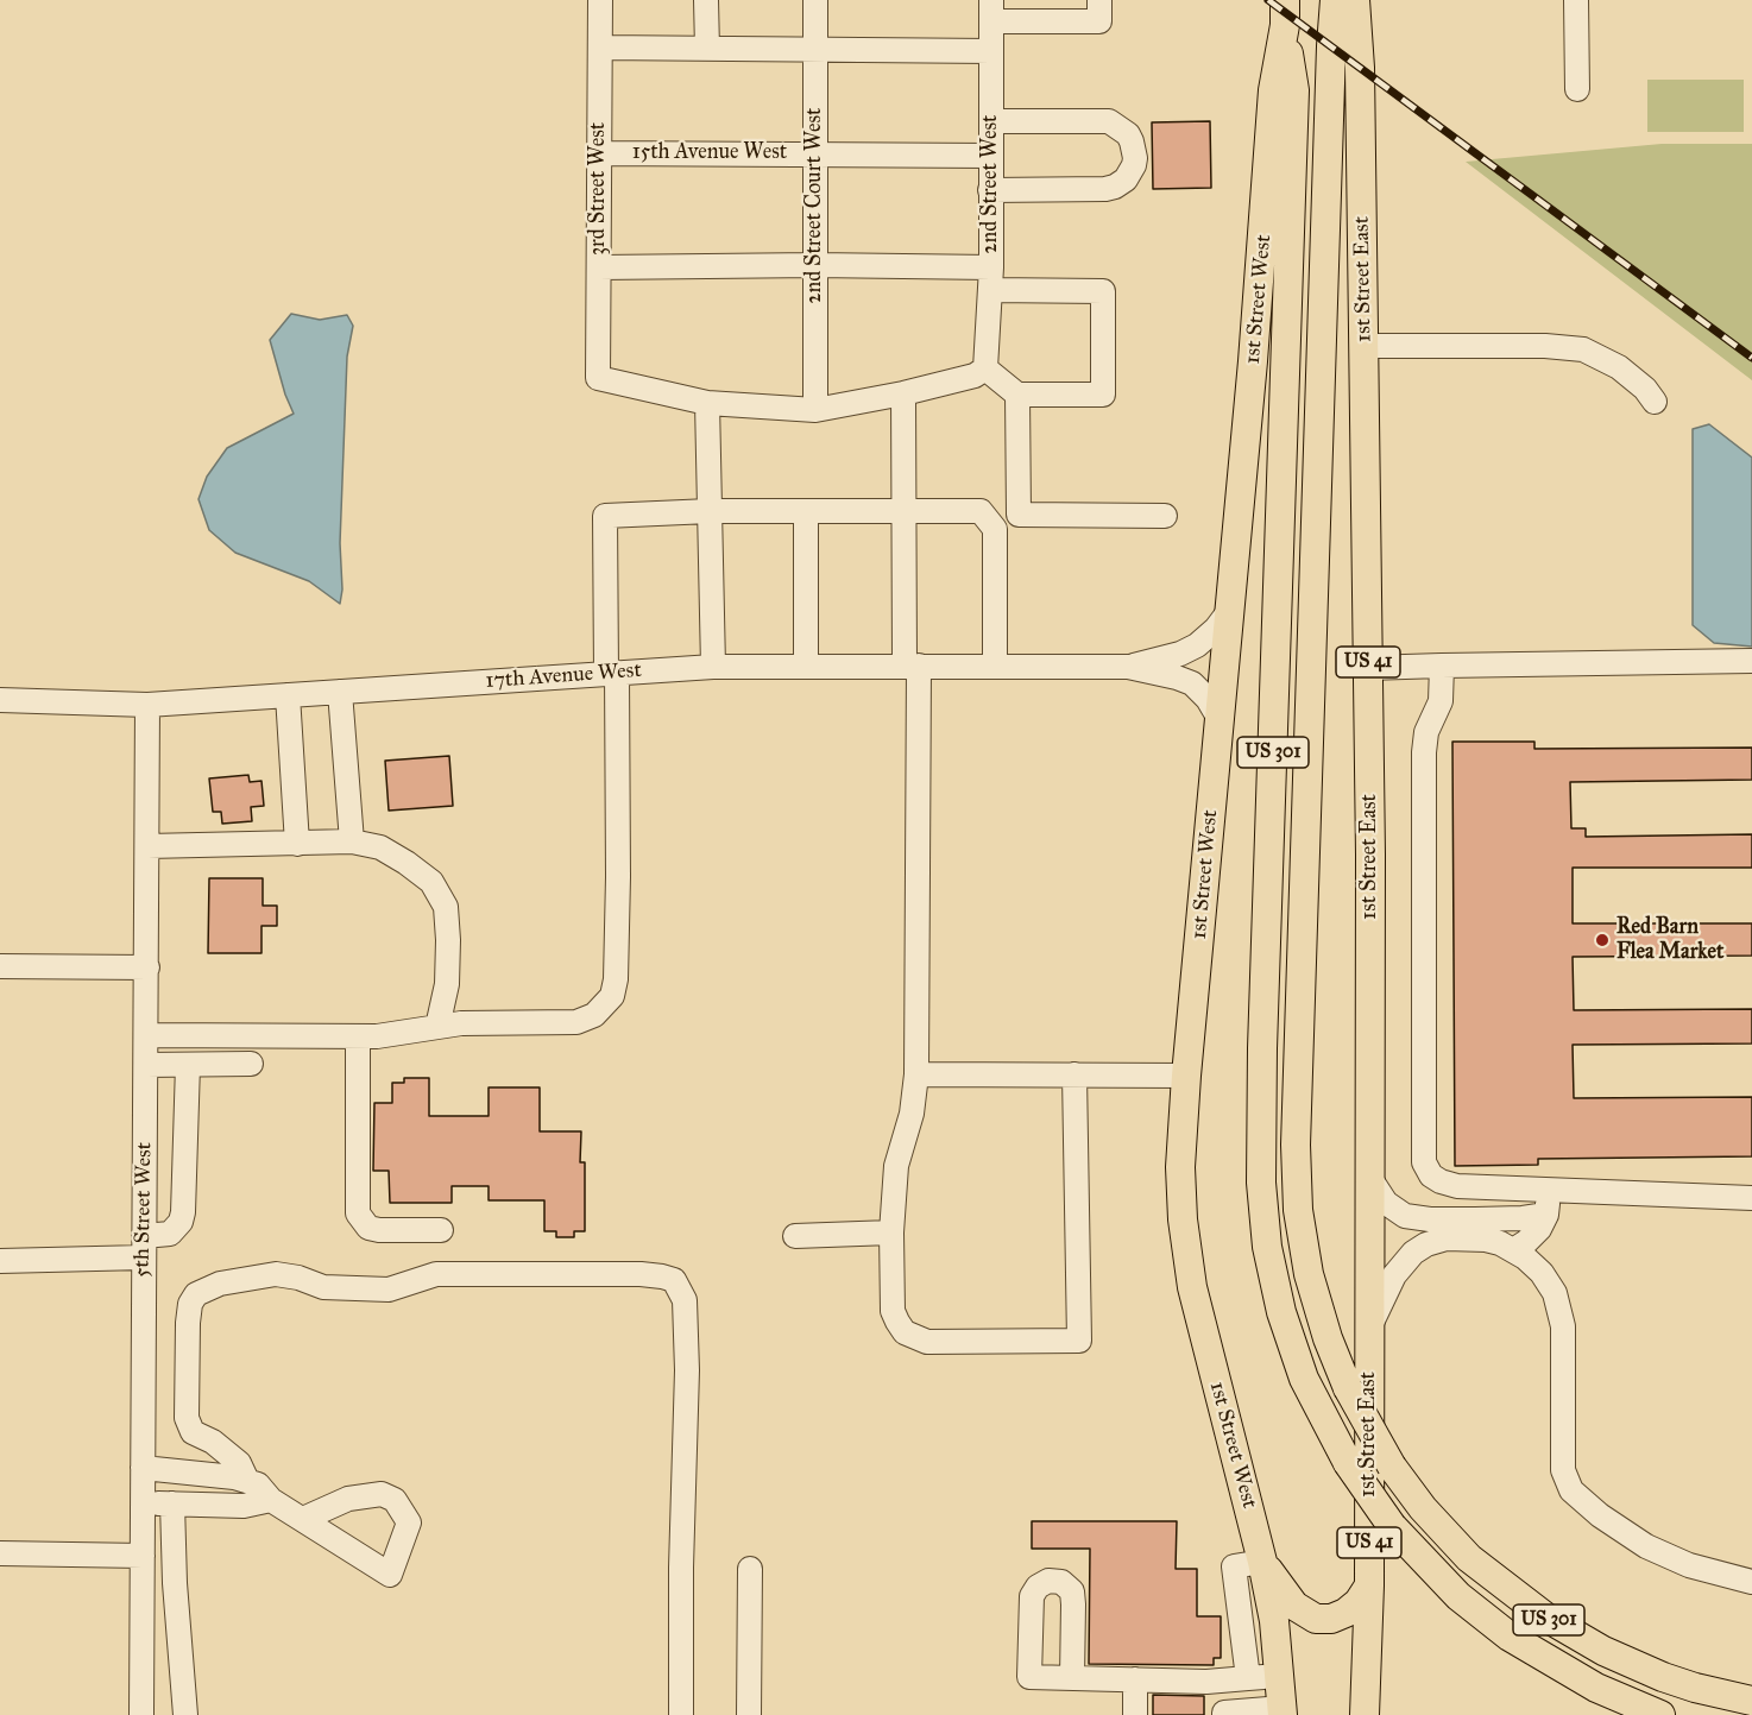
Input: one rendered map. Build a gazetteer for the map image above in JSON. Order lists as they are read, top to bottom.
{
  "streets": {
    "main road": [
      "1st Street East",
      "1st Street West",
      "US 41",
      "US 301"
    ],
    "street": [
      "15th Avenue West",
      "2nd Street West",
      "3rd Street West",
      "2nd Street Court West",
      "17th Avenue West",
      "5th Street West"
    ]
  },
  "crossings": [
    ["15th Avenue West", "2nd Street West"],
    ["15th Avenue West", "3rd Street West"],
    ["15th Avenue West", "2nd Street Court West"],
    ["1st Street West", "17th Avenue West"],
    ["17th Avenue West", "5th Street West"]
  ],
  "places": ["Red Barn Flea Market"]
}
